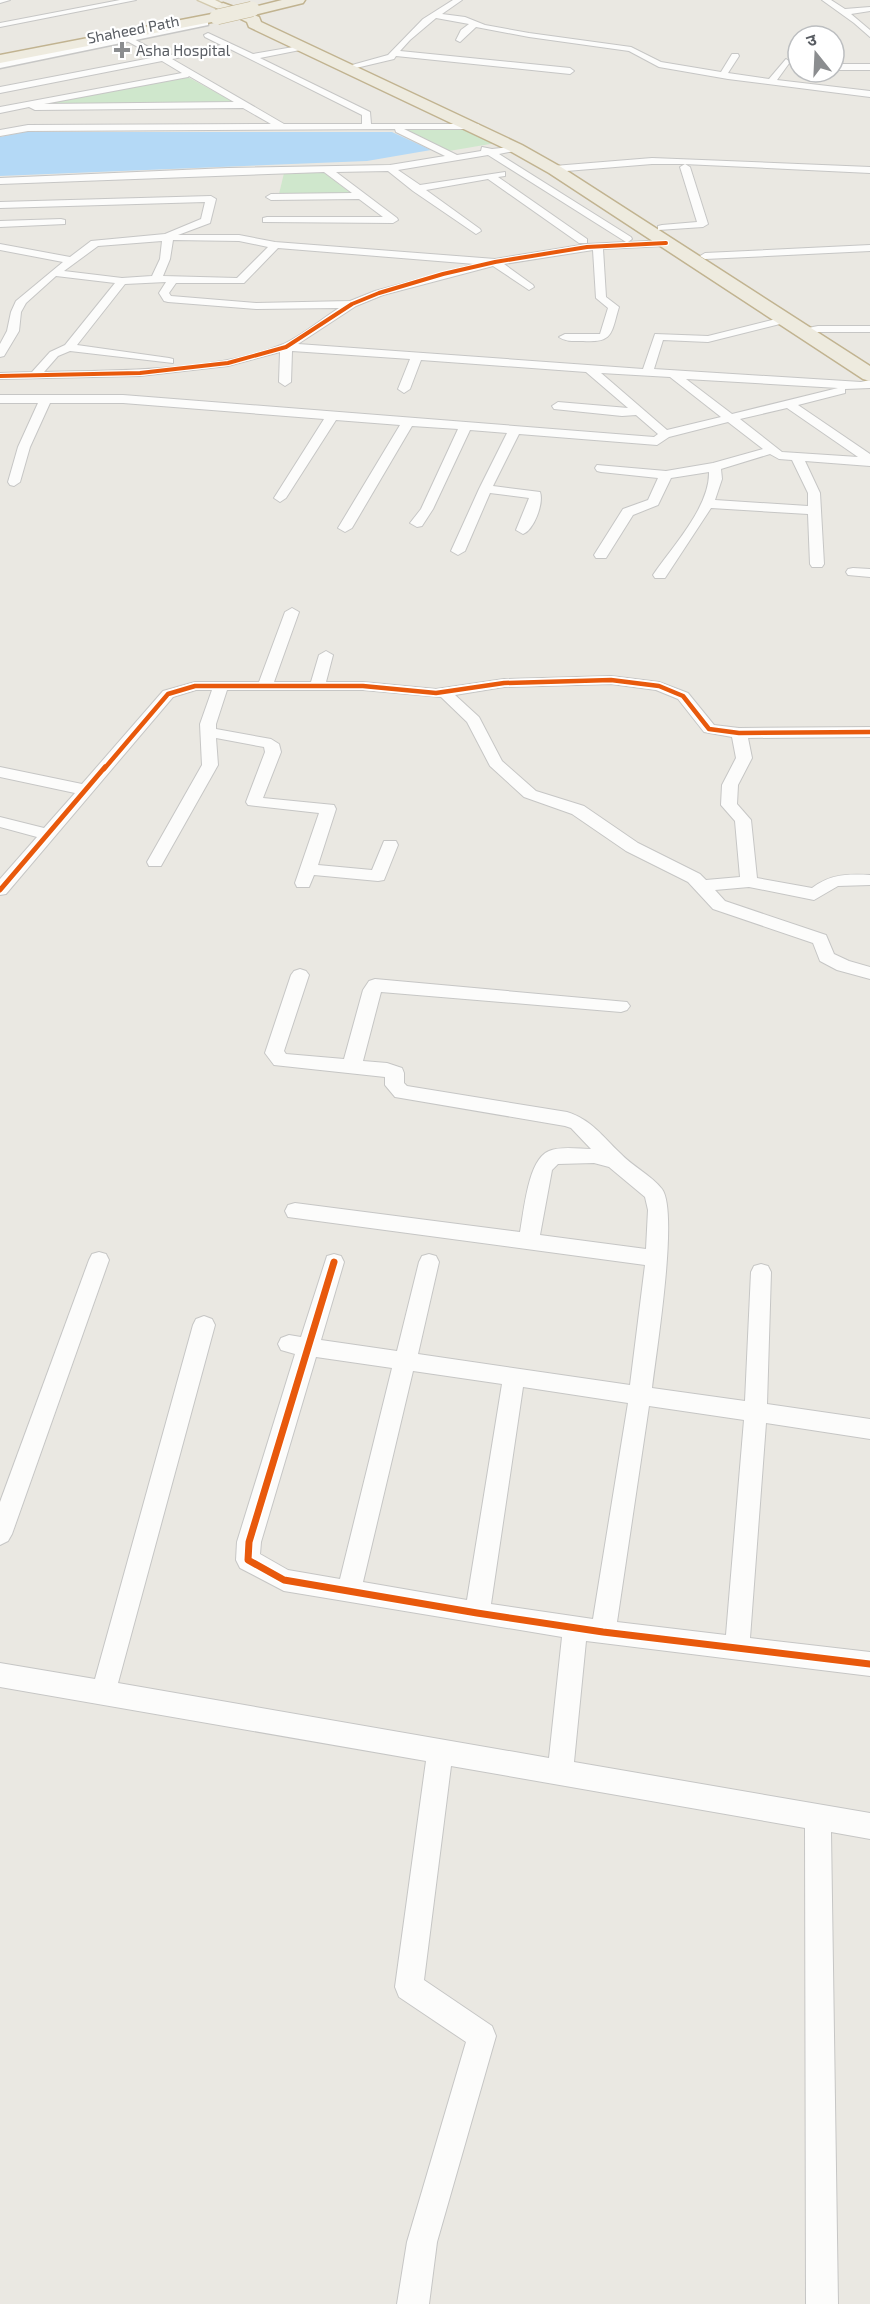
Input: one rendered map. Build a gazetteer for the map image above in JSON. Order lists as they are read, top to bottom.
{
  "streets": {
    "highway": ["Shaheed Path"]
  },
  "places": {
    "health": ["Asha Hospital"]
  },
  "north": "top"
}
